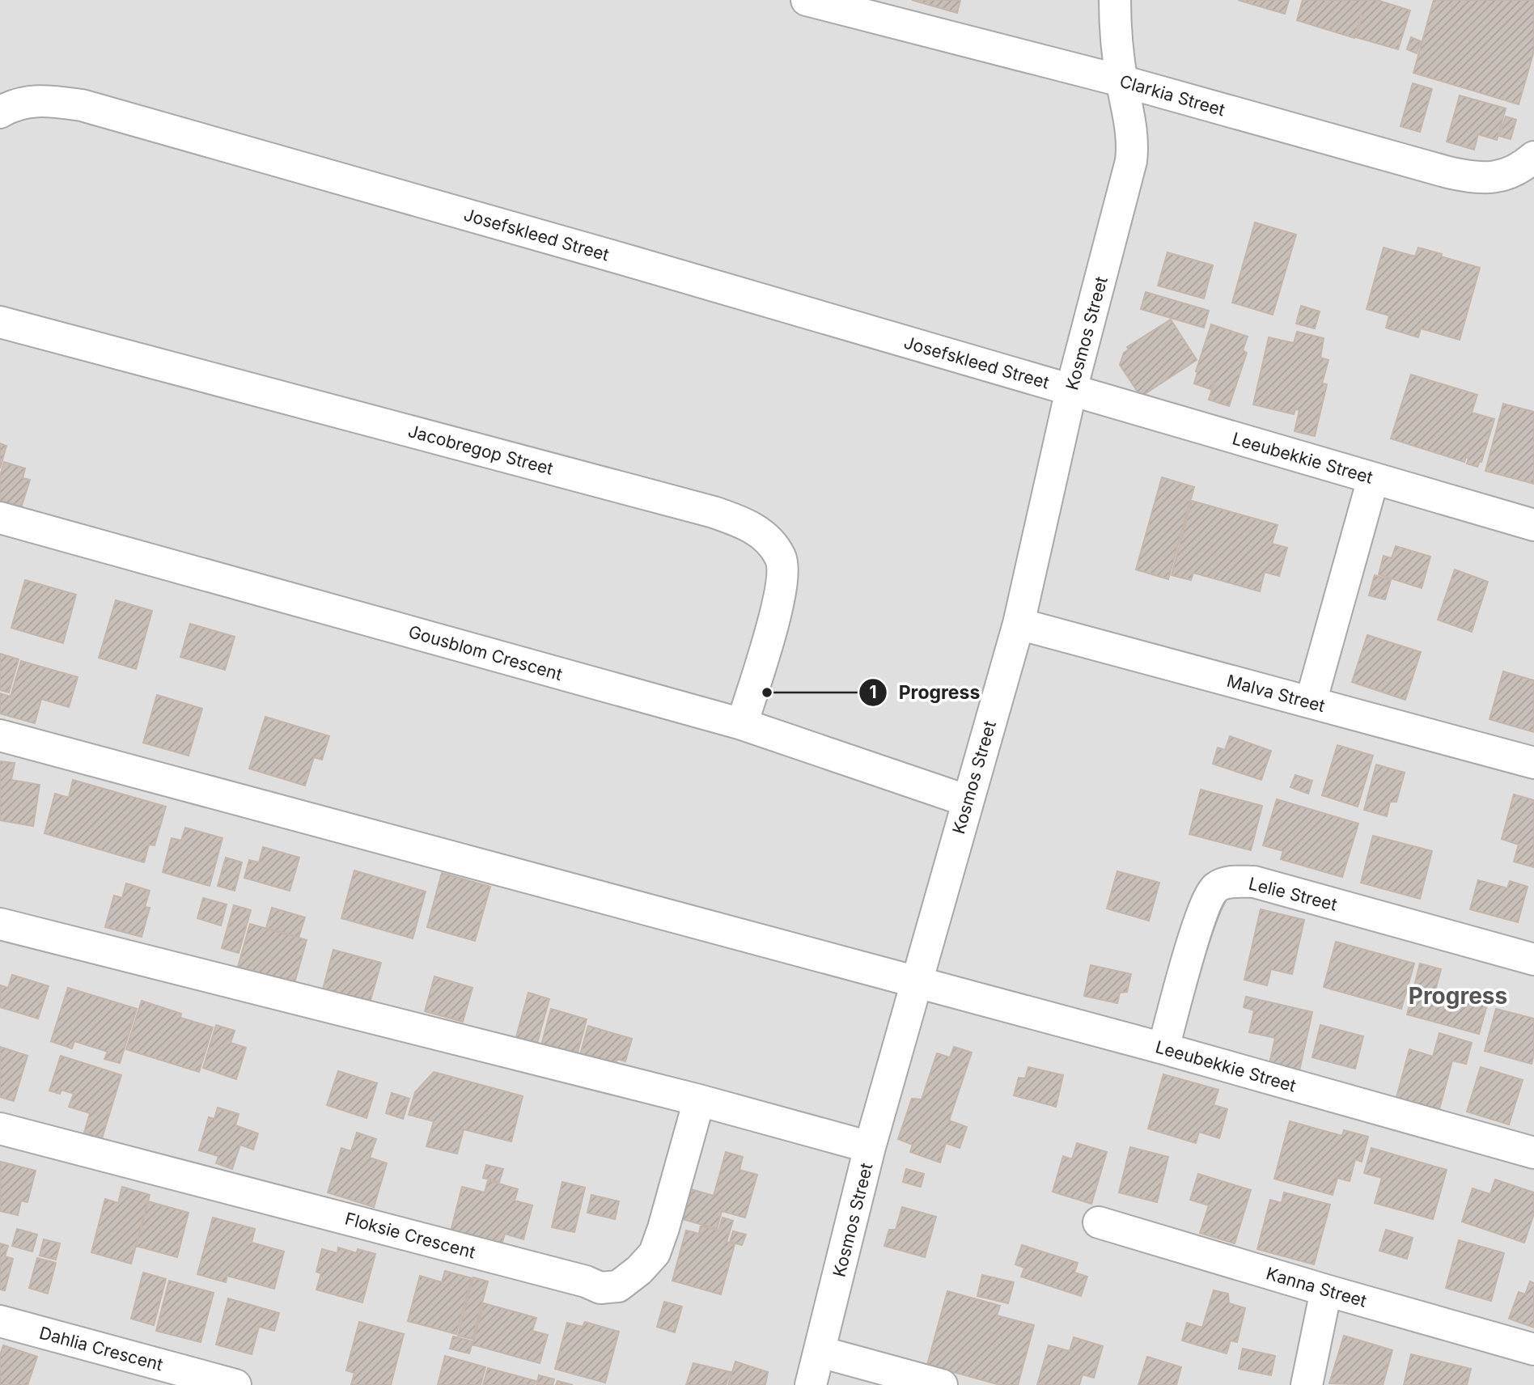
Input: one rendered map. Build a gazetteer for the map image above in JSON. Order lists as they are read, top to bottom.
{
  "streets": {
    "street": [
      "Clarkia Street",
      "Josefskleed Street",
      "Kosmos Street",
      "Jacobregop Street",
      "Leeubekkie Street",
      "Gousblom Crescent",
      "Malva Street",
      "Lelie Street",
      "Floksie Crescent",
      "Kanna Street",
      "Dahlia Crescent"
    ]
  },
  "crossings": [
    ["Clarkia Street", "Kosmos Street"],
    ["Josefskleed Street", "Kosmos Street"],
    ["Josefskleed Street", "Leeubekkie Street"],
    ["Kosmos Street", "Leeubekkie Street"],
    ["Kosmos Street", "Gousblom Crescent"],
    ["Kosmos Street", "Malva Street"],
    ["Jacobregop Street", "Gousblom Crescent"],
    ["Leeubekkie Street", "Lelie Street"]
  ],
  "districts": ["Progress"],
  "places": ["Progress"]
}
